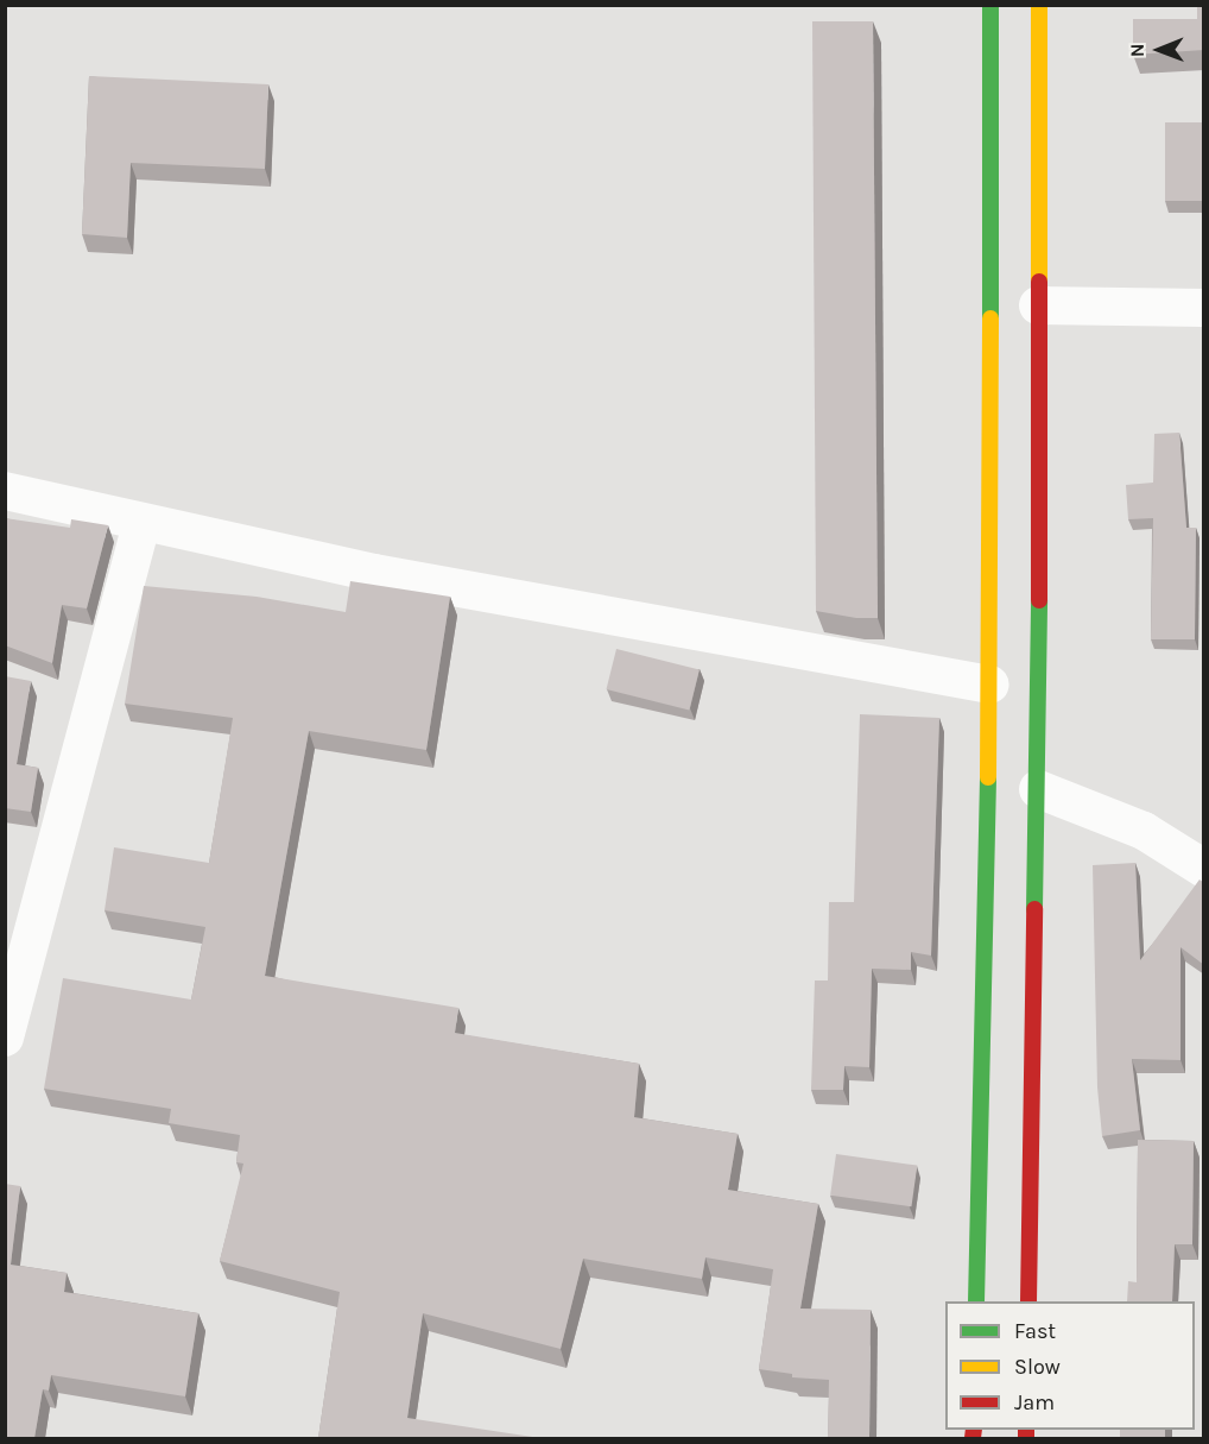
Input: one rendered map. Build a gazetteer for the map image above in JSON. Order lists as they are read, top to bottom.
{
  "legend": ["Fast", "Slow", "Jam"],
  "north": "left"
}
